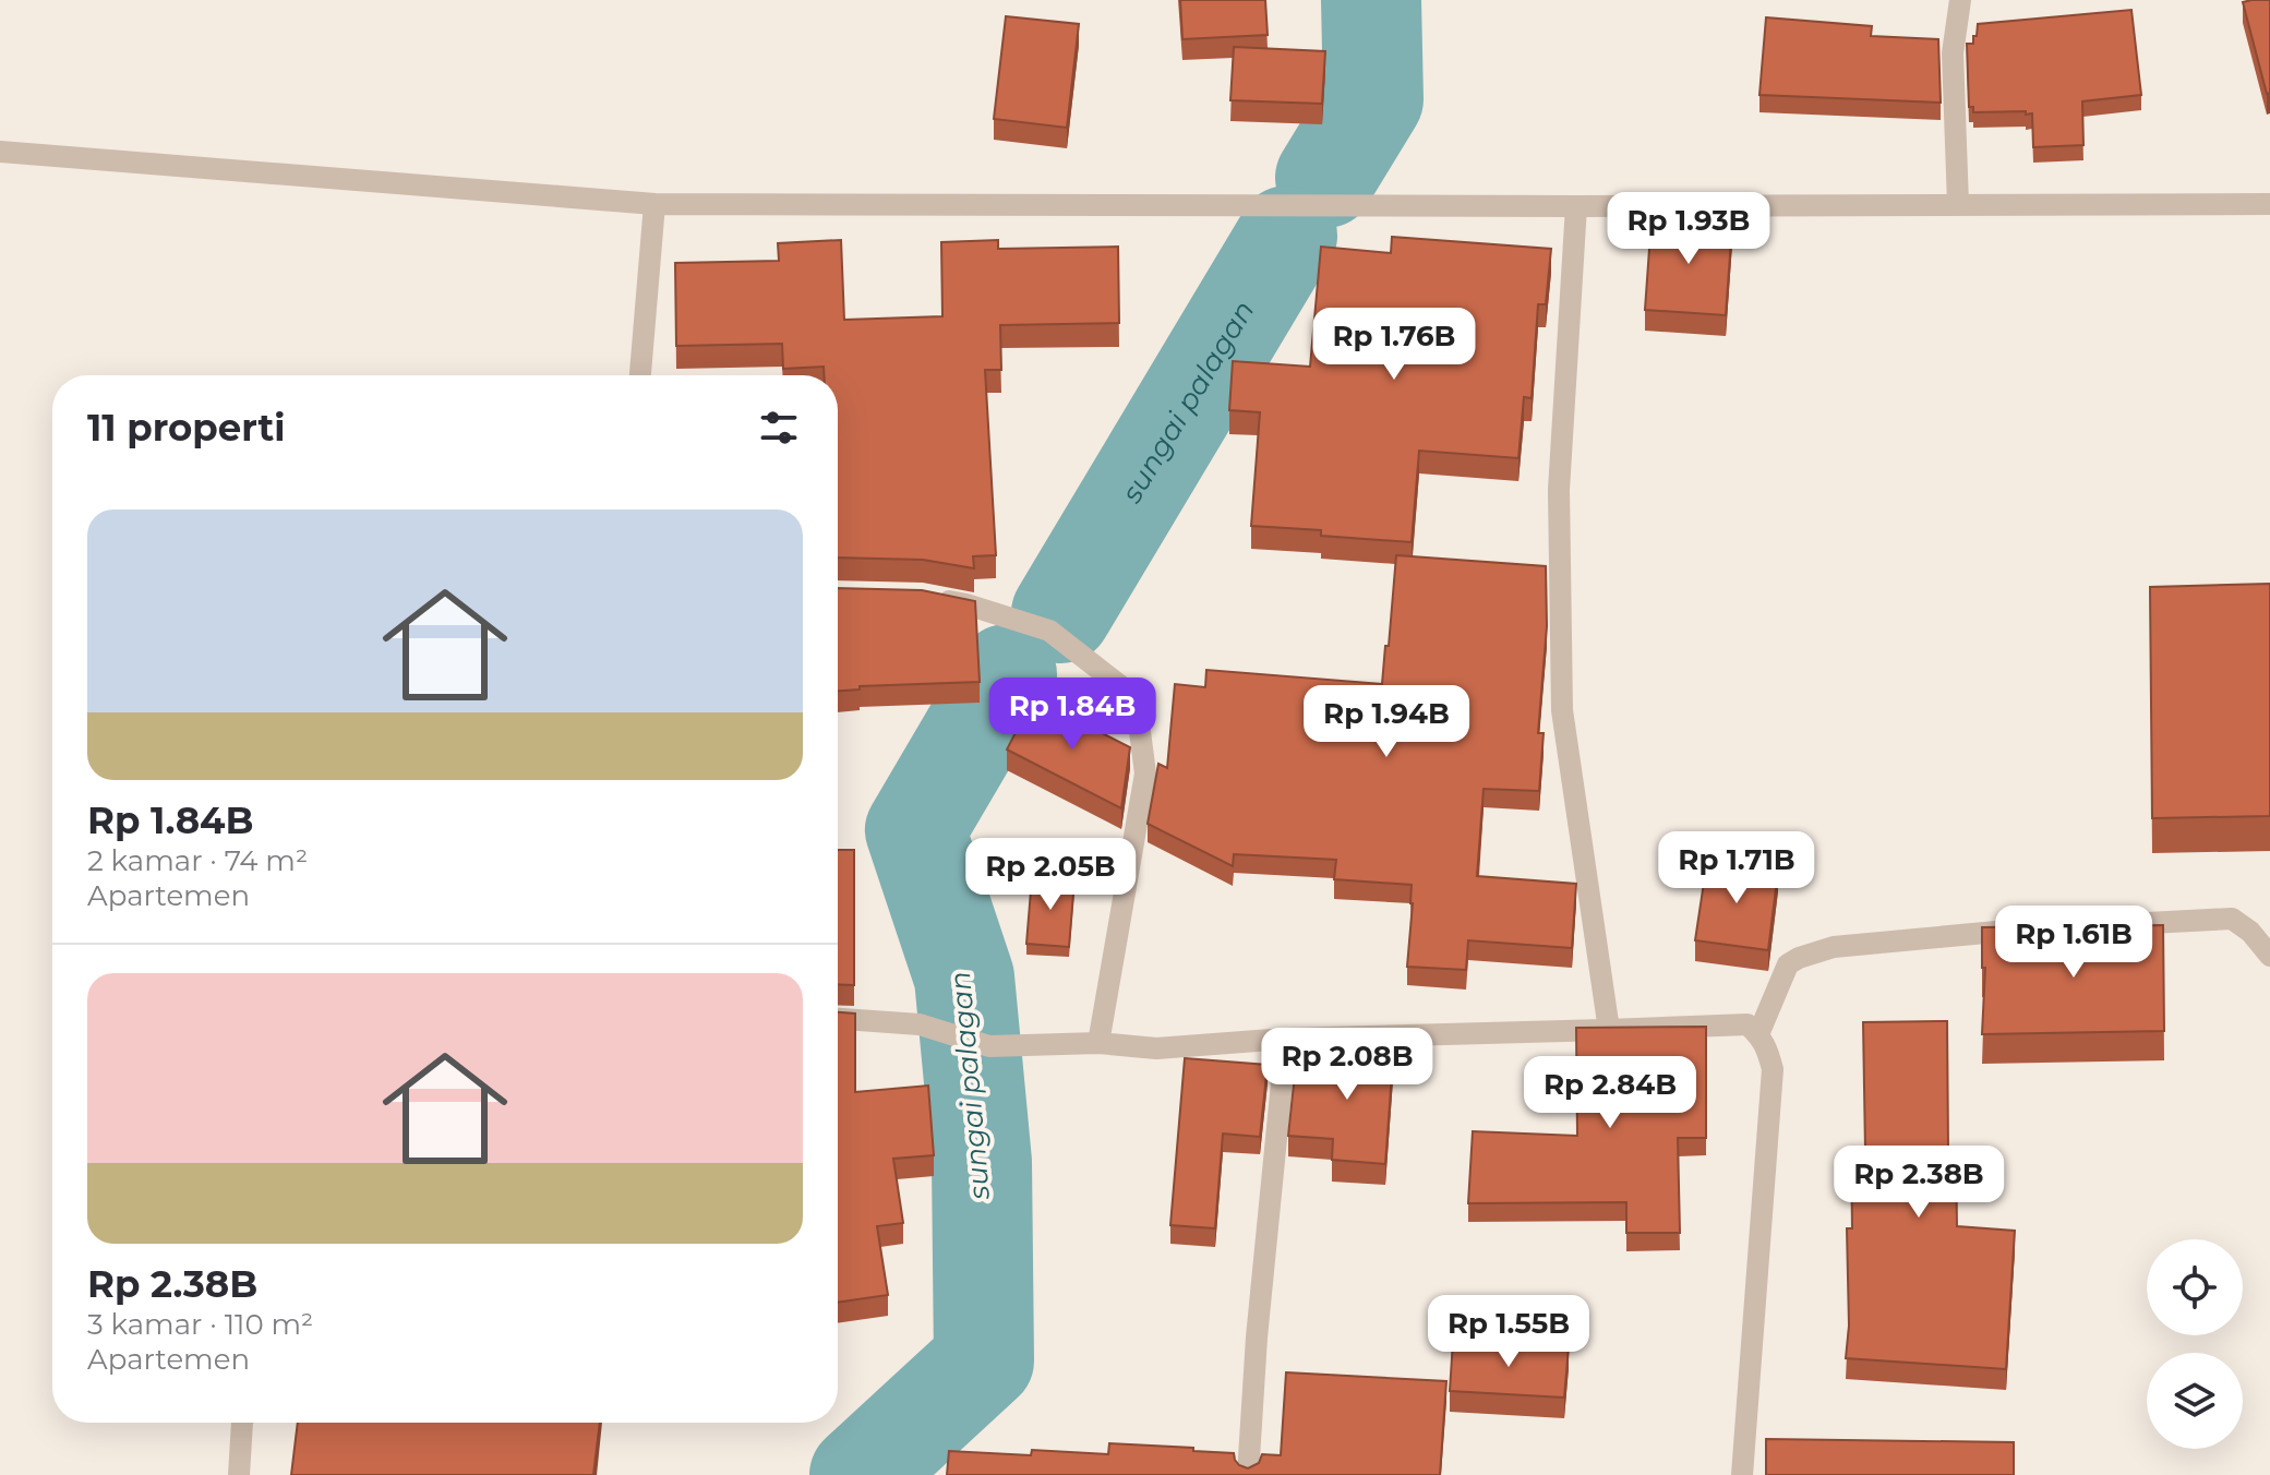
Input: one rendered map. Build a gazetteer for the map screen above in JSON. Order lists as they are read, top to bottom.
{
  "water": ["sungai palagan"],
  "page": {
    "price": [
      "Rp 1.93B",
      "Rp 1.76B",
      "Rp 1.84B",
      "Rp 1.94B",
      "Rp 1.71B",
      "Rp 2.05B",
      "Rp 1.61B",
      "Rp 2.08B",
      "Rp 2.84B",
      "Rp 2.38B",
      "Rp 1.55B"
    ],
    "heading": "11 properti",
    "list": [
      {
        "name": "Rp 1.84B",
        "note": "2 kamar · 74 m² · Apartemen"
      },
      {
        "name": "Rp 2.38B",
        "note": "3 kamar · 110 m² · Apartemen"
      }
    ]
  }
}
